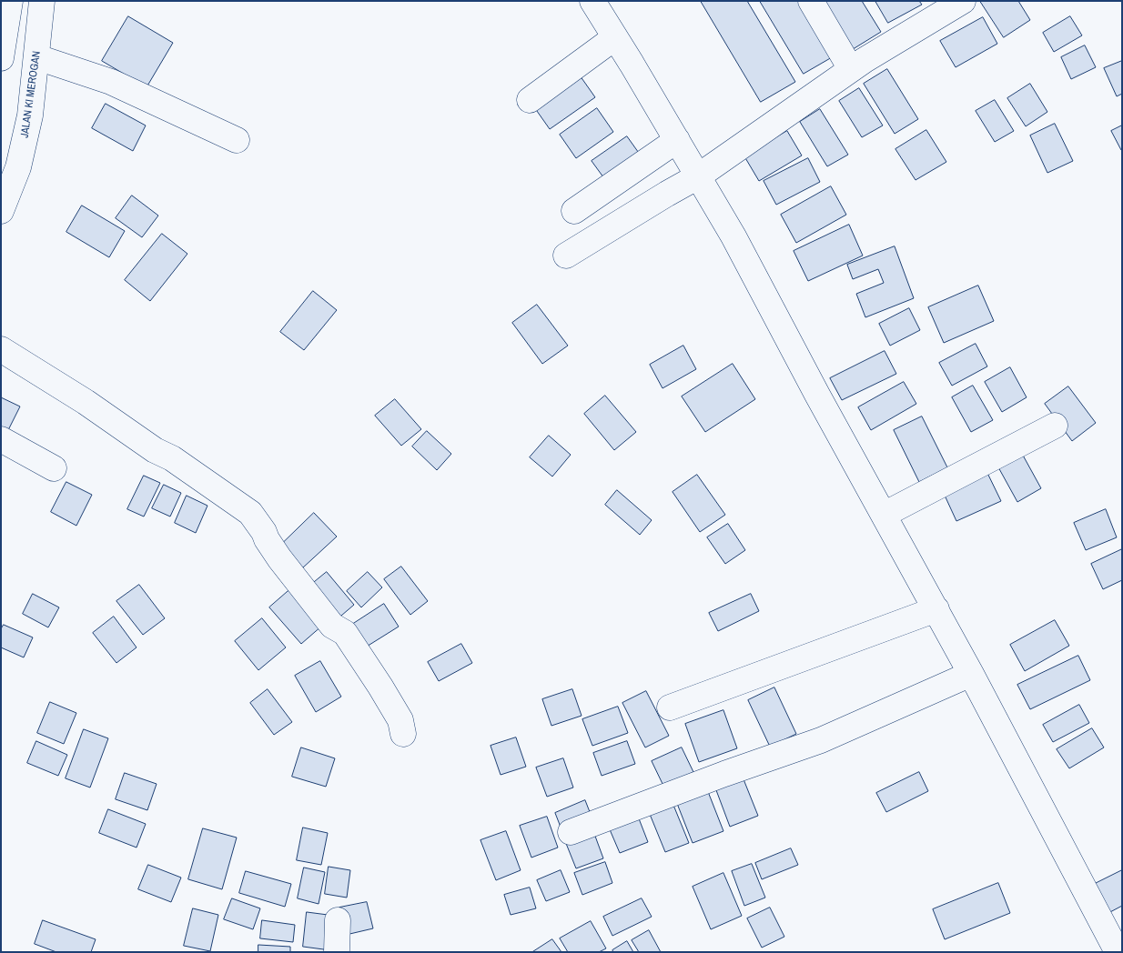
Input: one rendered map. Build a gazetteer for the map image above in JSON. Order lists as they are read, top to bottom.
{
  "streets": {
    "main road": ["JALAN KI MEROGAN"]
  }
}
